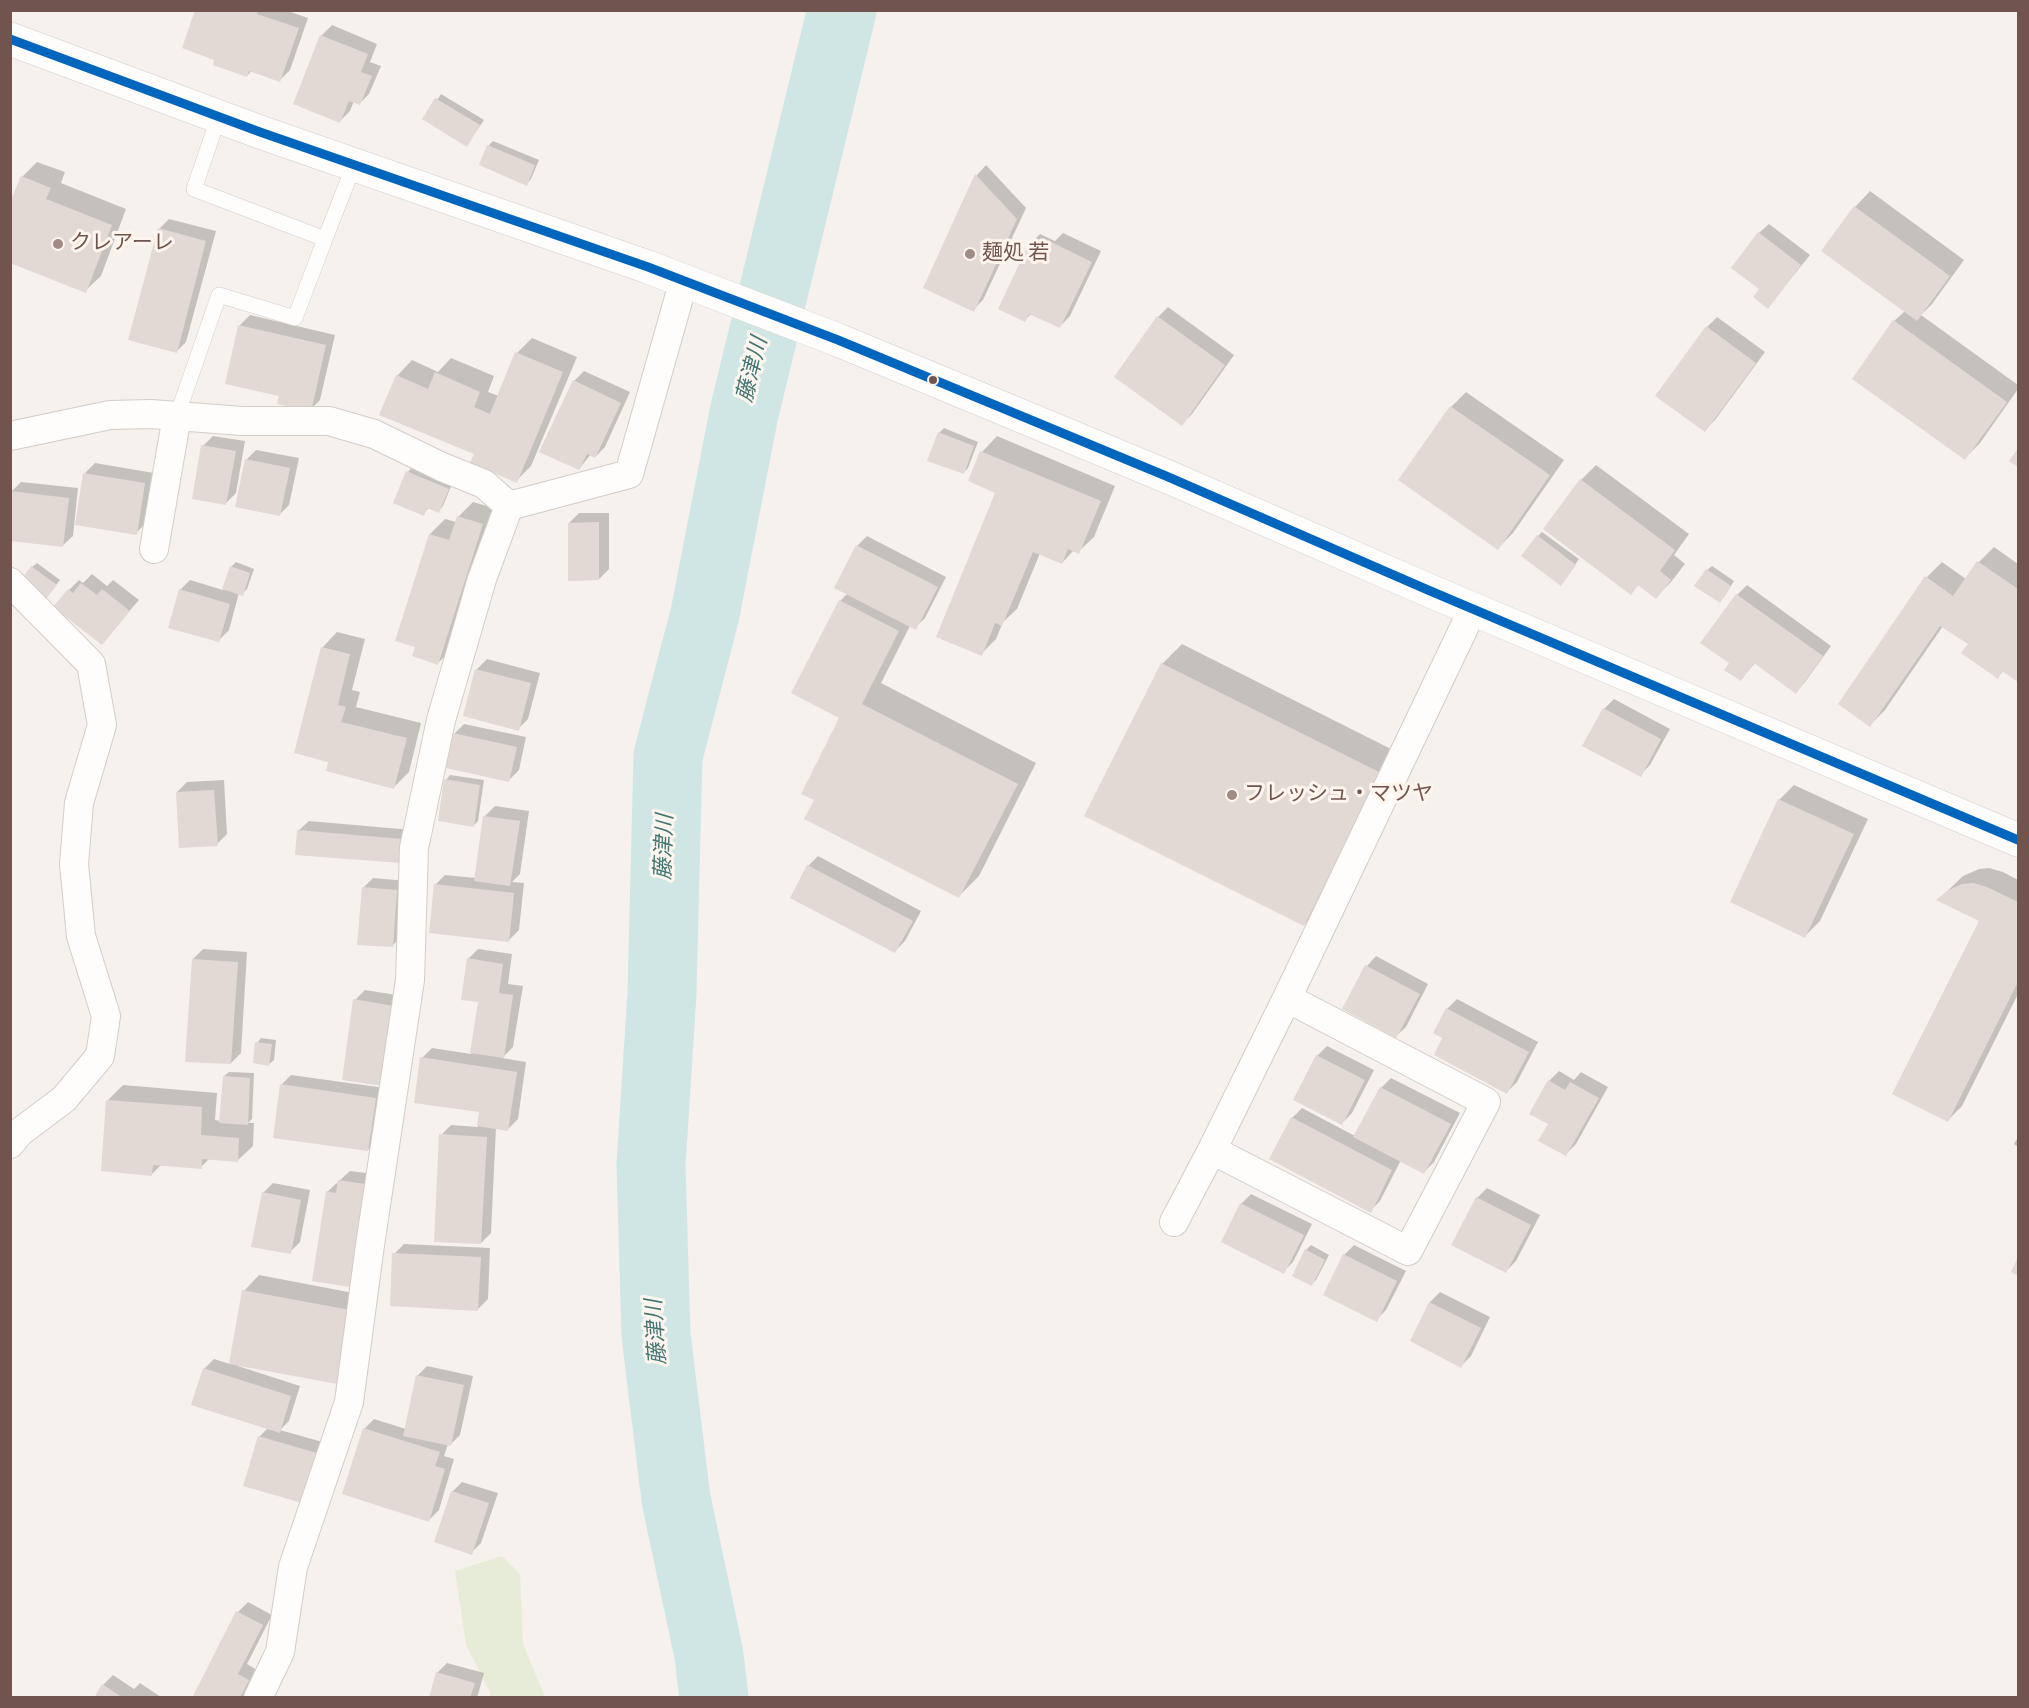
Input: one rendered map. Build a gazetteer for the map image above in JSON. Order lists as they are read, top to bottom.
{
  "water": ["藤津川"],
  "places": ["クレアーレ", "麺処 若", "フレッシュ・マツヤ"]
}
